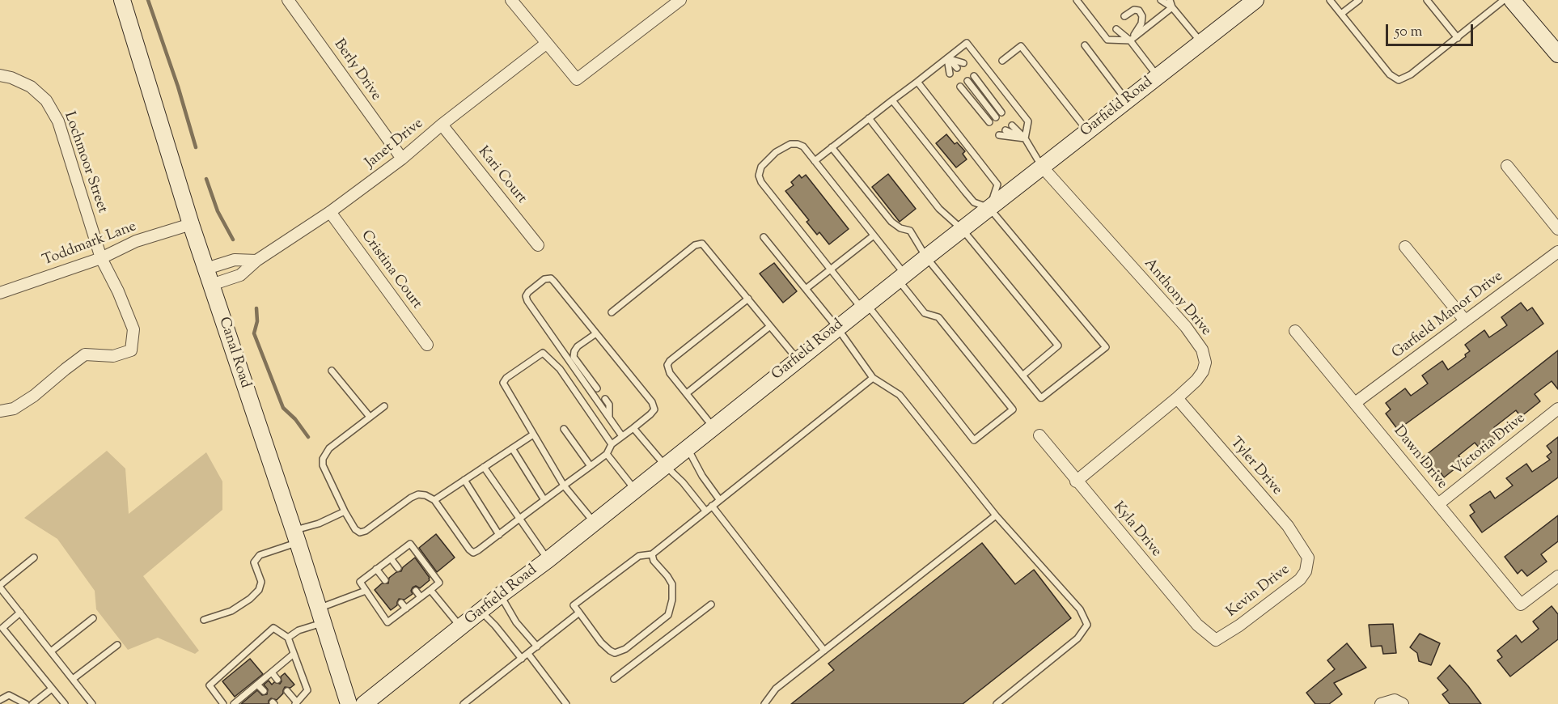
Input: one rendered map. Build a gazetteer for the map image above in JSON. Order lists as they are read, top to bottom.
{
  "streets": {
    "main road": ["Garfield Road", "Canal Road"],
    "street": [
      "Berly Drive",
      "Janet Drive",
      "Lochmoor Street",
      "Kari Court",
      "Toddmark Lane",
      "Cristina Court",
      "Anthony Drive",
      "Garfield Manor Drive",
      "Victoria Drive",
      "Dawn Drive",
      "Tyler Drive",
      "Kyla Drive",
      "Kevin Drive"
    ]
  },
  "crossings": [
    ["Berly Drive", "Janet Drive"],
    ["Garfield Road", "Anthony Drive"],
    ["Janet Drive", "Kari Court"],
    ["Janet Drive", "Cristina Court"],
    ["Janet Drive", "Canal Road"],
    ["Lochmoor Street", "Toddmark Lane"],
    ["Toddmark Lane", "Canal Road"],
    ["Anthony Drive", "Tyler Drive"],
    ["Anthony Drive", "Kyla Drive"],
    ["Garfield Manor Drive", "Dawn Drive"],
    ["Victoria Drive", "Dawn Drive"],
    ["Tyler Drive", "Kevin Drive"],
    ["Kyla Drive", "Kevin Drive"]
  ],
  "scale_bar": "50 m"
}
